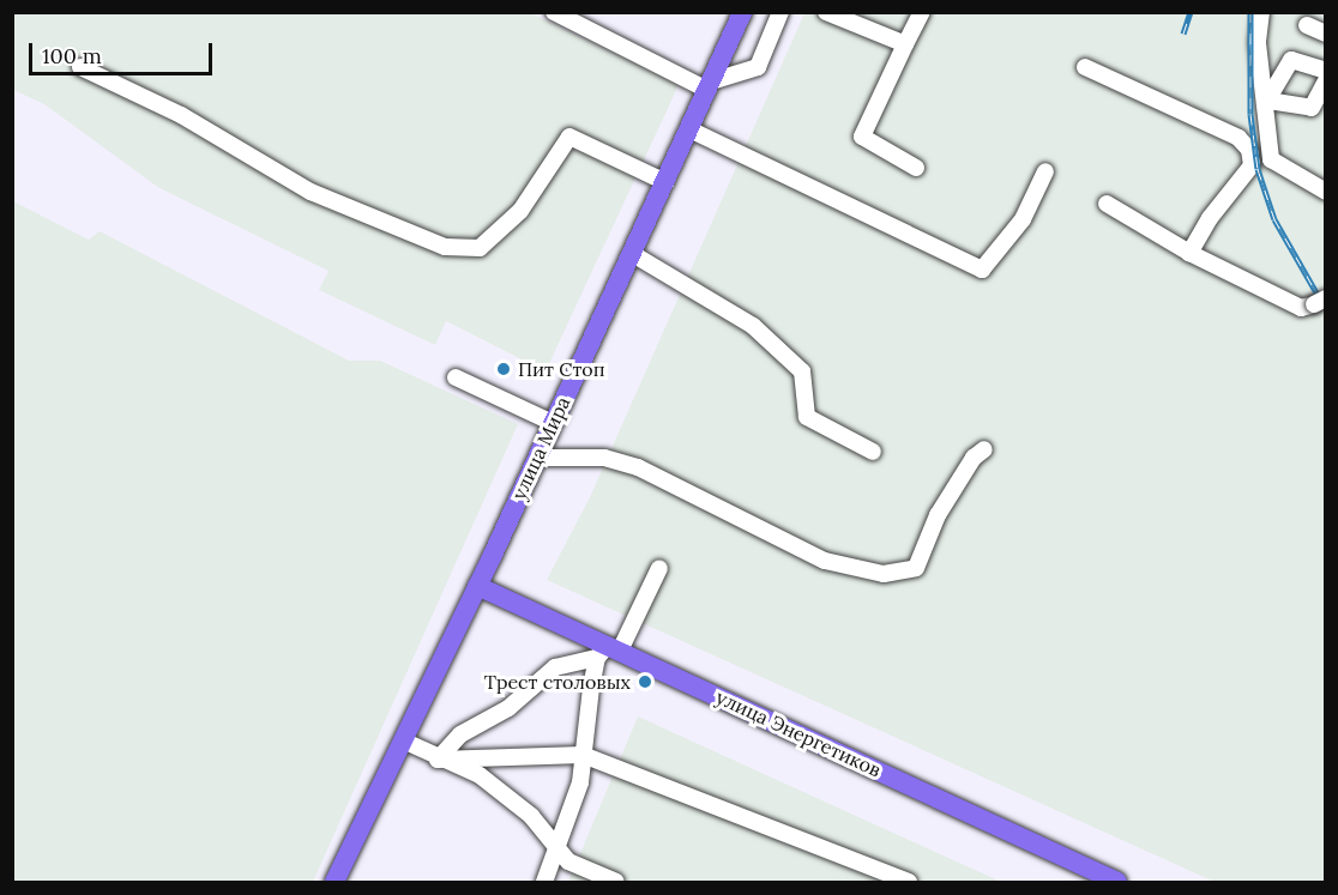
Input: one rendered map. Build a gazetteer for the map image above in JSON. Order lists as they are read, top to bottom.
{
  "streets": {
    "main road": ["улица Мира", "улица Энергетиков"]
  },
  "crossings": [
    ["улица Мира", "улица Энергетиков"]
  ],
  "places": ["Пит Стоп", "Трест столовых"],
  "scale_bar": "100 m"
}
